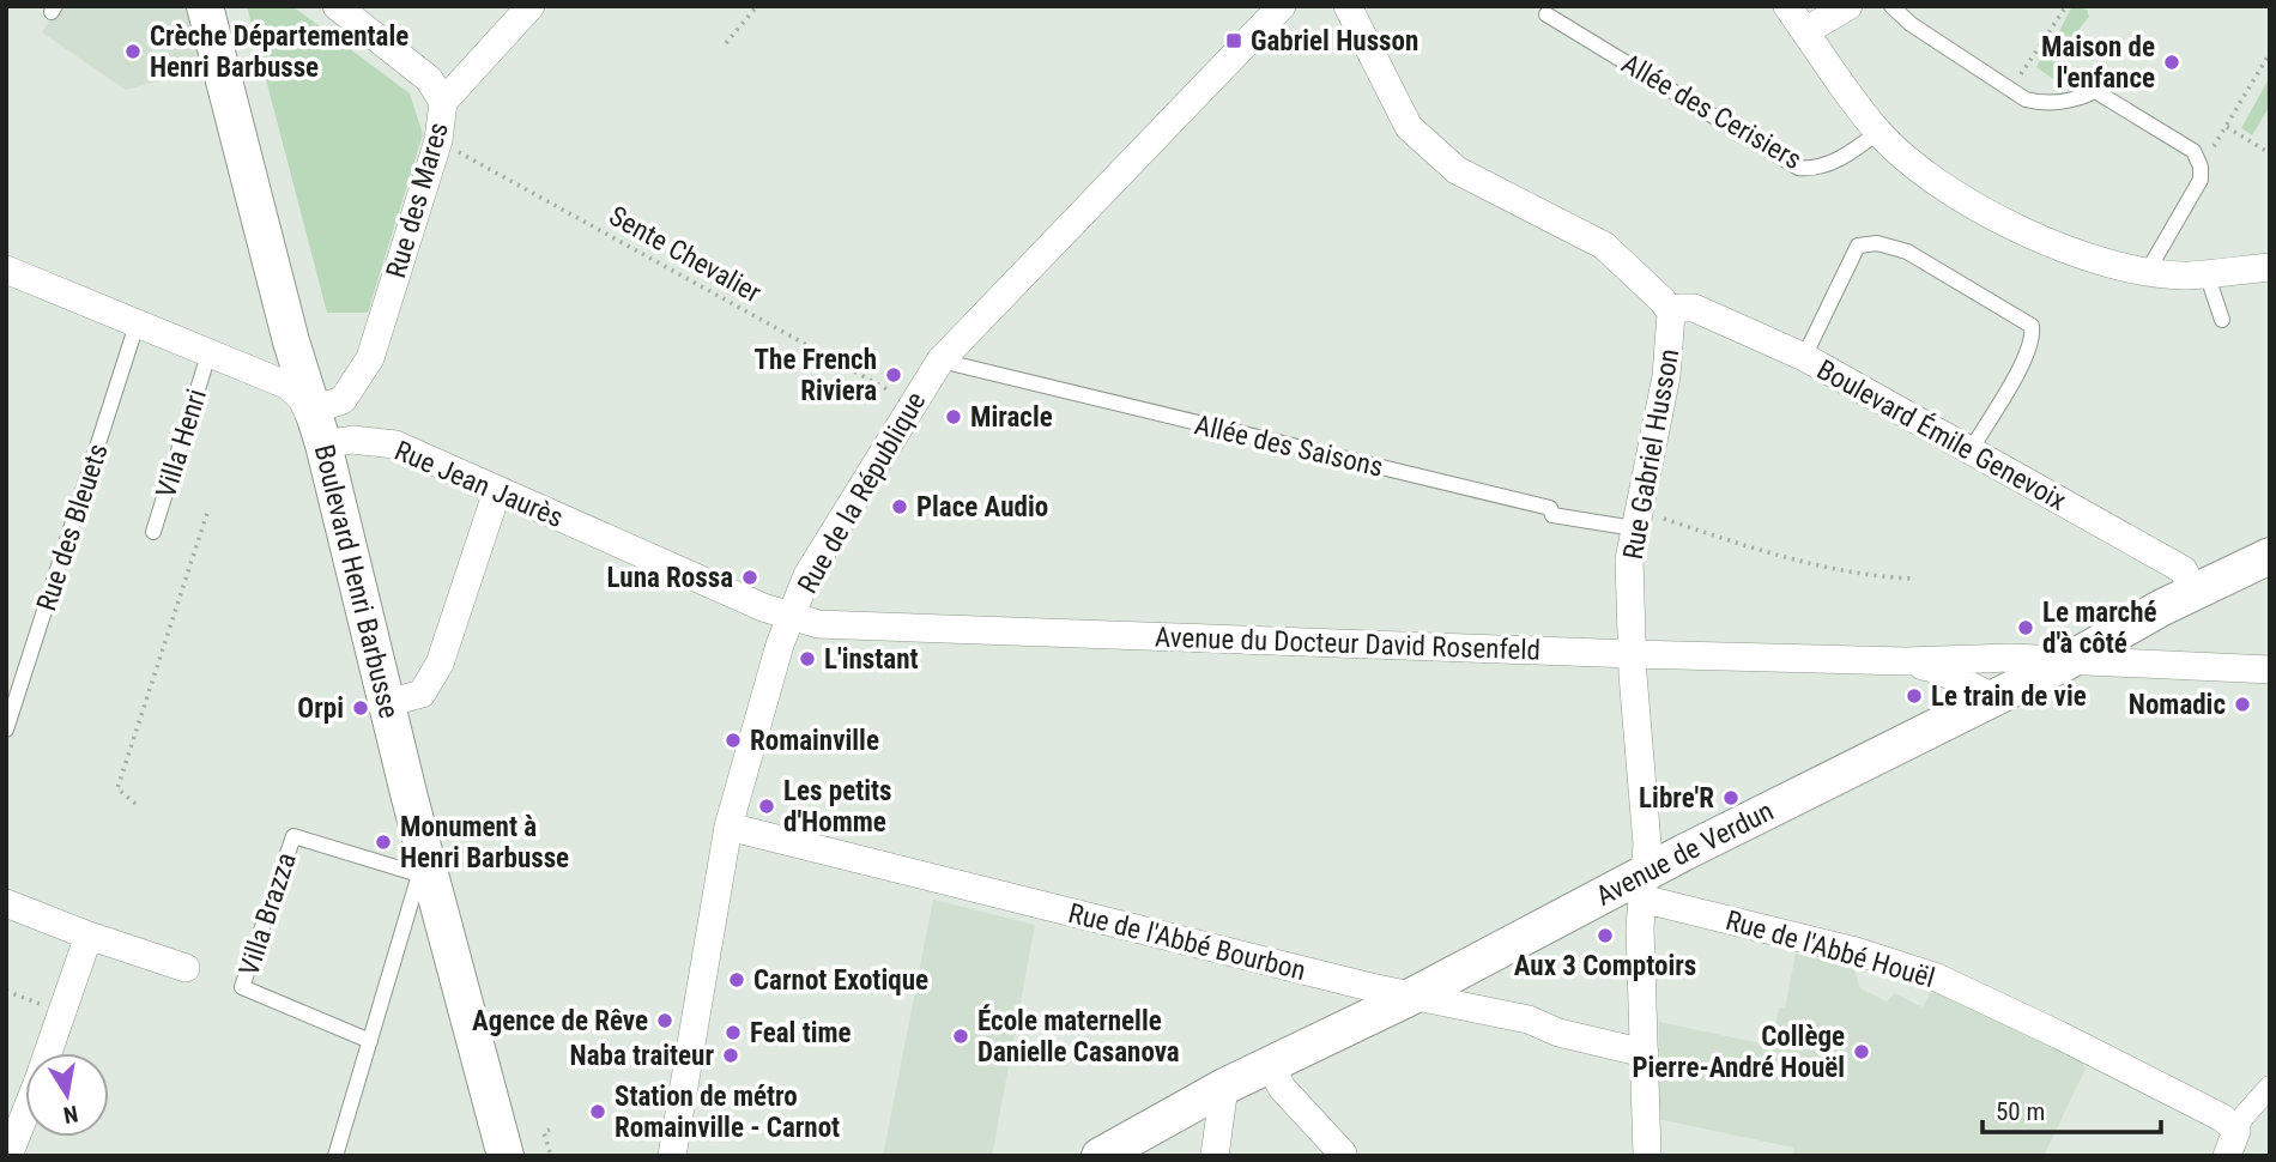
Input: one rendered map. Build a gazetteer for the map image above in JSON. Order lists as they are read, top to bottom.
{
  "streets": {
    "street": [
      "Rue des Mares",
      "Boulevard Émile Genevoix",
      "Rue Gabriel Husson",
      "Rue Jean Jaurès",
      "Rue de la République",
      "Boulevard Henri Barbusse",
      "Avenue du Docteur David Rosenfeld",
      "Avenue de Verdun",
      "Rue de l'Abbé Bourbon",
      "Rue de l'Abbé Houël"
    ],
    "lane": [
      "Allée des Cerisiers",
      "Villa Henri",
      "Allée des Saisons",
      "Rue des Bleuets",
      "Villa Brazza"
    ],
    "path": ["Sente Chevalier"]
  },
  "crossings": [
    ["Rue des Mares", "Sente Chevalier"],
    ["Rue des Mares", "Boulevard Henri Barbusse"],
    ["Sente Chevalier", "Rue de la République"],
    ["Boulevard Émile Genevoix", "Rue Gabriel Husson"],
    ["Boulevard Émile Genevoix", "Avenue de Verdun"],
    ["Allée des Saisons", "Rue Gabriel Husson"],
    ["Allée des Saisons", "Rue de la République"],
    ["Rue Gabriel Husson", "Avenue du Docteur David Rosenfeld"],
    ["Rue Gabriel Husson", "Avenue de Verdun"],
    ["Rue Gabriel Husson", "Rue de l'Abbé Bourbon"],
    ["Rue Gabriel Husson", "Rue de l'Abbé Houël"],
    ["Rue Jean Jaurès", "Rue de la République"],
    ["Rue Jean Jaurès", "Boulevard Henri Barbusse"],
    ["Rue Jean Jaurès", "Avenue du Docteur David Rosenfeld"],
    ["Rue de la République", "Avenue du Docteur David Rosenfeld"],
    ["Rue de la République", "Rue de l'Abbé Bourbon"],
    ["Boulevard Henri Barbusse", "Villa Brazza"],
    ["Avenue du Docteur David Rosenfeld", "Avenue de Verdun"],
    ["Avenue de Verdun", "Rue de l'Abbé Bourbon"],
    ["Avenue de Verdun", "Rue de l'Abbé Houël"]
  ],
  "places": {
    "transit": ["Gabriel Husson"],
    "other": [
      "Crèche Départementale Henri Barbusse",
      "Maison de l'enfance",
      "The French Riviera",
      "Miracle",
      "Place Audio",
      "Luna Rossa",
      "Le marché d'à côté",
      "L'instant",
      "Le train de vie",
      "Nomadic",
      "Orpi",
      "Romainville",
      "Libre'R",
      "Les petits d'Homme",
      "Monument à Henri Barbusse",
      "Aux 3 Comptoirs",
      "Carnot Exotique",
      "Agence de Rêve",
      "Feal time",
      "École maternelle Danielle Casanova",
      "Collège Pierre-André Houël",
      "Naba traiteur",
      "Station de métro Romainville - Carnot"
    ]
  },
  "scale_bar": "50 m",
  "north": "bottom"
}
